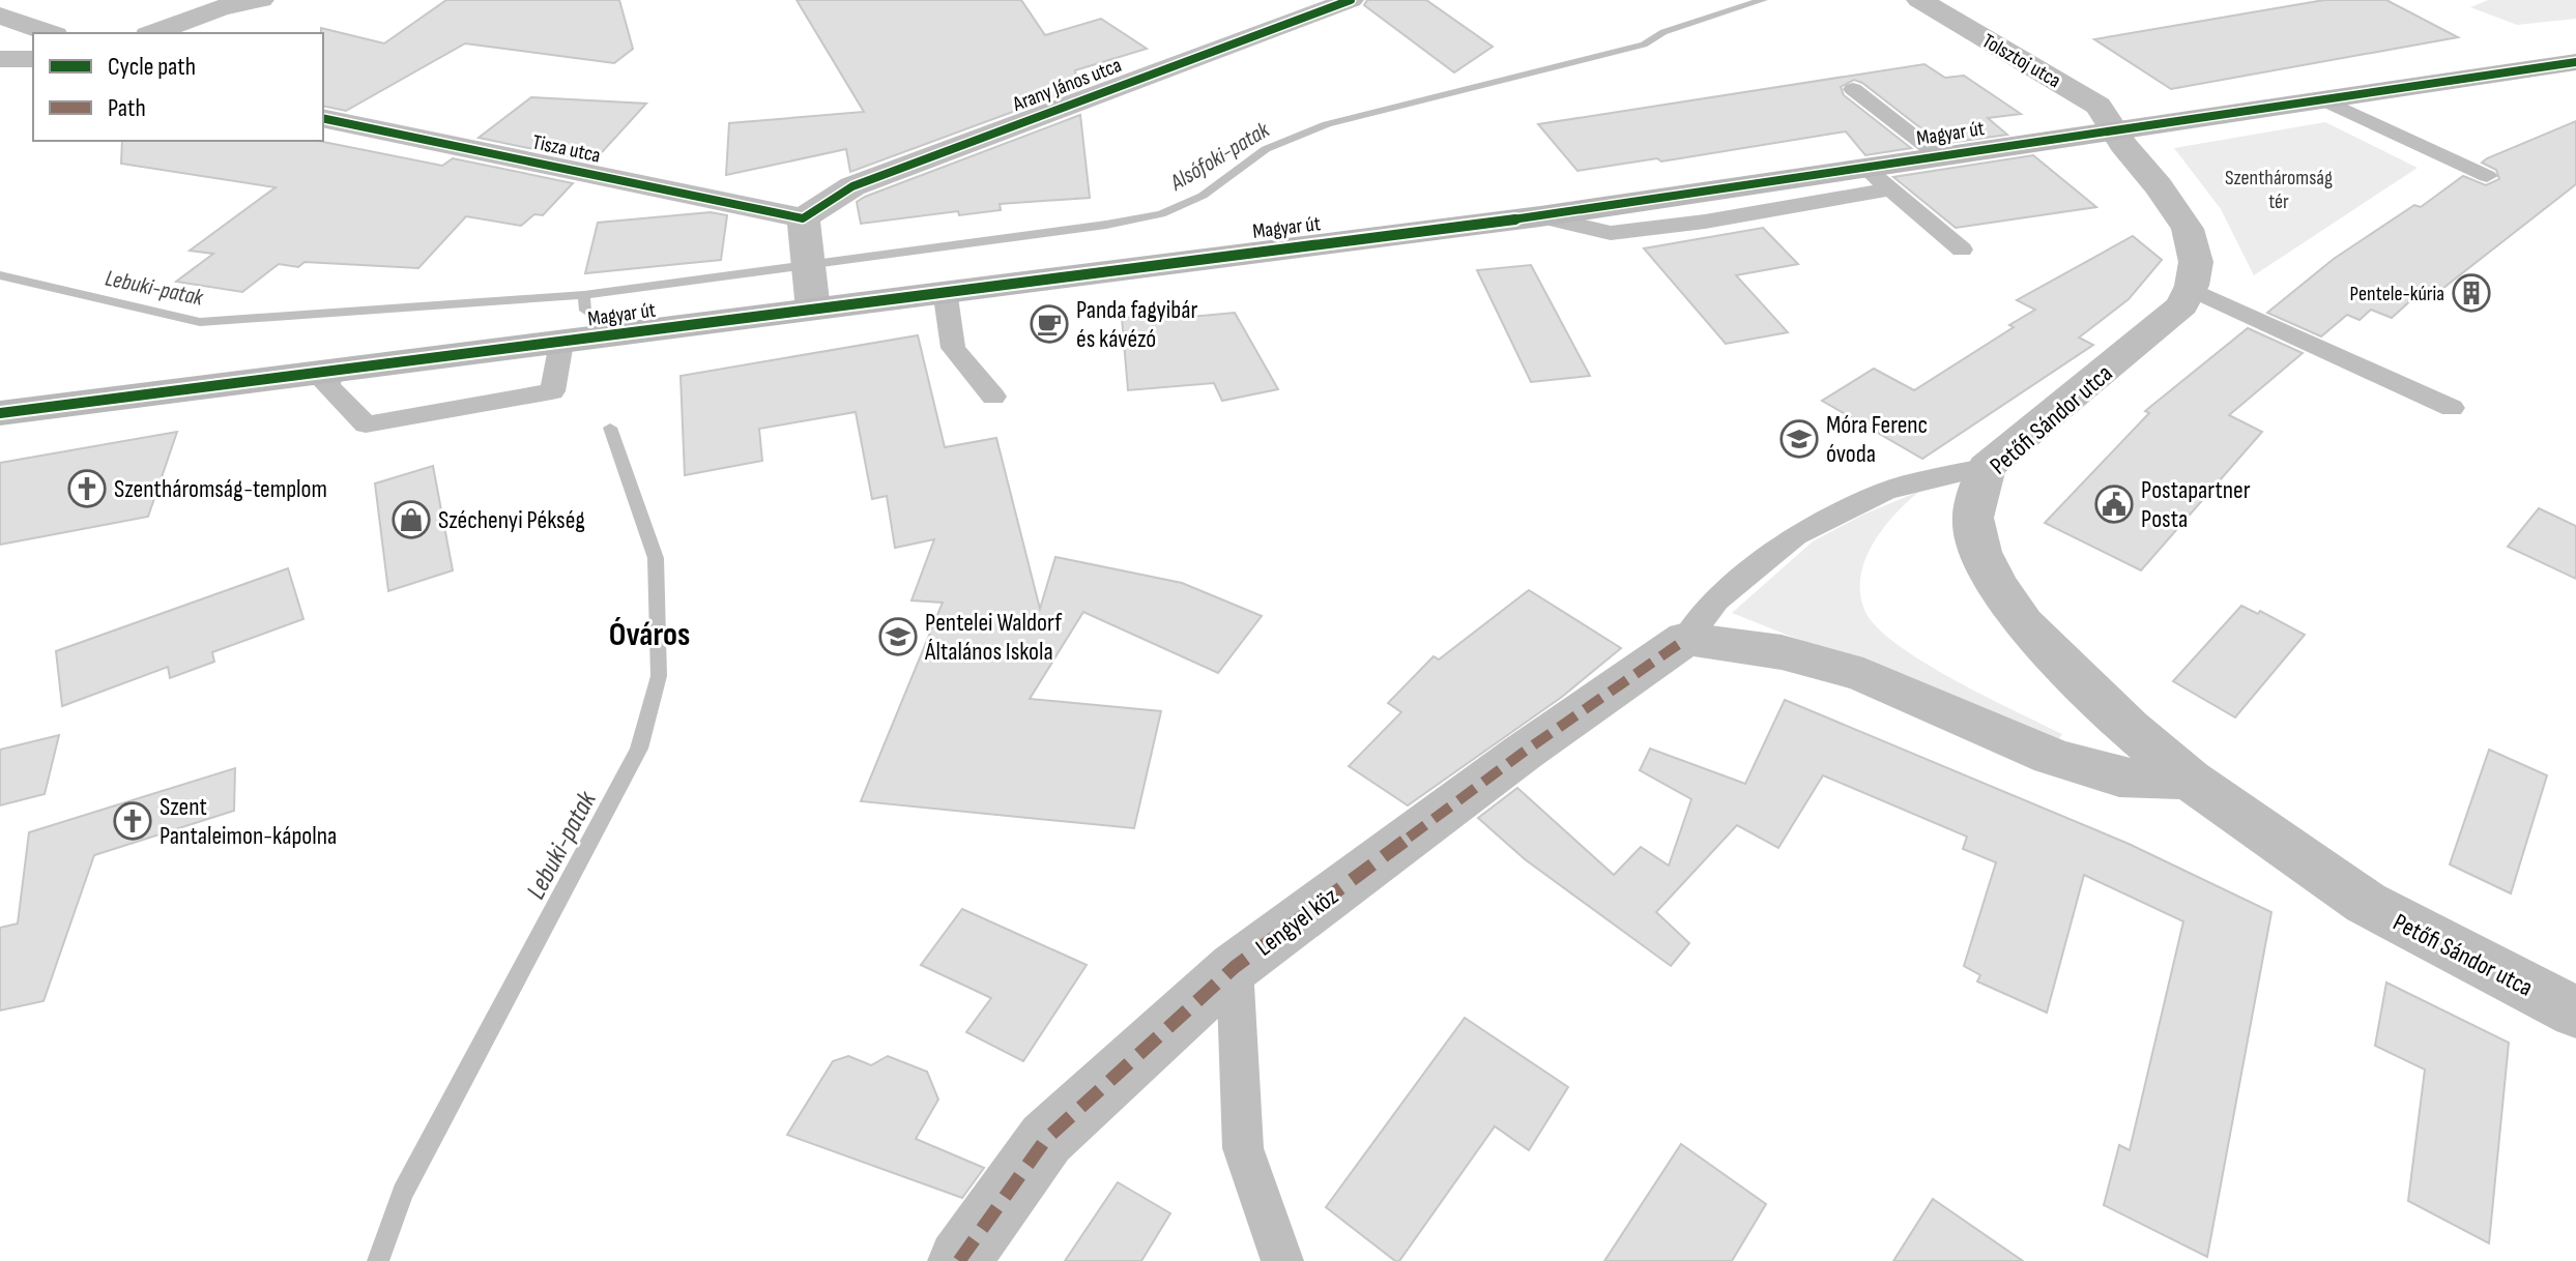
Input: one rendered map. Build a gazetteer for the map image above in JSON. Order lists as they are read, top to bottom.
{
  "streets": {
    "street": [
      "Tolsztoj utca",
      "Arany János utca",
      "Magyar út",
      "Tisza utca",
      "Petőfi Sándor utca",
      "Lengyel köz"
    ]
  },
  "crossings": [
    ["Tolsztoj utca", "Magyar út"],
    ["Arany János utca", "Tisza utca"]
  ],
  "districts": ["Óváros"],
  "water": ["Alsófoki-patak", "Lebuki-patak"],
  "parks": ["Szentháromság tér"],
  "places": {
    "building": ["Pentele-kúria"],
    "cafe": ["Panda fagyibár és kávézó"],
    "school or university": ["Móra Ferenc óvoda", "Pentelei Waldorf Általános Iskola"],
    "church": ["Szentháromság-templom", "Szent Pantaleimon-kápolna"],
    "public building": ["Postapartner Posta"],
    "shop": ["Széchenyi Pékség"]
  },
  "legend": ["Cycle path", "Path"]
}
